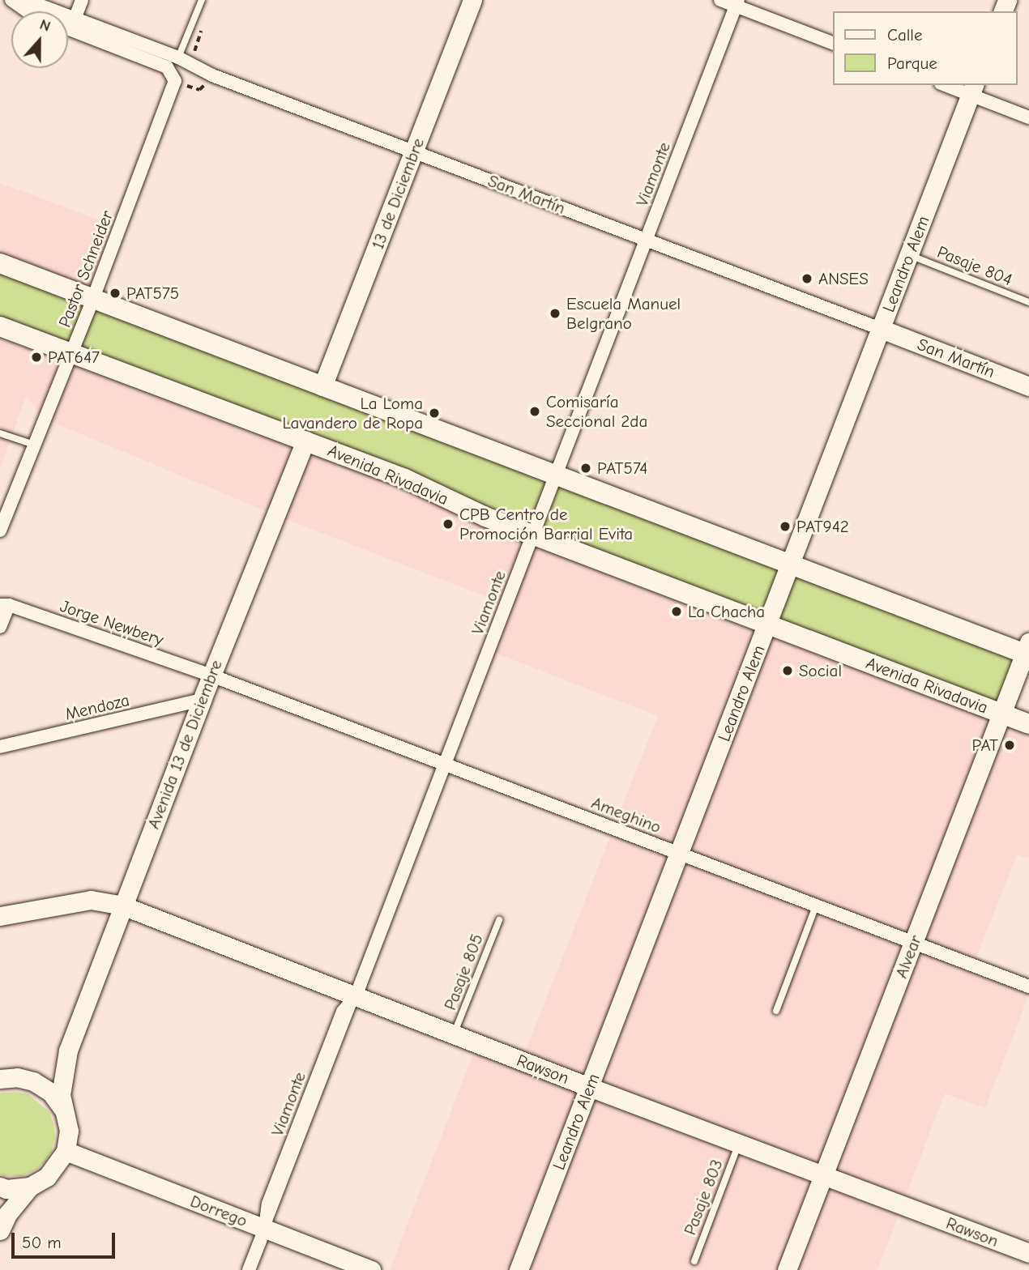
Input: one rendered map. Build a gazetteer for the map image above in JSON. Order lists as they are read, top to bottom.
{
  "streets": {
    "main road": [
      "13 de Diciembre",
      "San Martín",
      "Leandro Alem",
      "Avenida Rivadavia",
      "Avenida 13 de Diciembre",
      "Alvear",
      "Rawson",
      "Dorrego"
    ],
    "street": [
      "Viamonte",
      "Pastor Schneider",
      "Jorge Newbery",
      "Mendoza",
      "Ameghino"
    ],
    "lane": ["Pasaje 804", "Pasaje 805", "Pasaje 803"]
  },
  "crossings": [
    ["Viamonte", "San Martín"],
    ["Viamonte", "Avenida Rivadavia"],
    ["Viamonte", "Ameghino"],
    ["Viamonte", "Rawson"],
    ["Viamonte", "Dorrego"],
    ["13 de Diciembre", "San Martín"],
    ["San Martín", "Leandro Alem"],
    ["Leandro Alem", "Pasaje 804"],
    ["Leandro Alem", "Avenida Rivadavia"],
    ["Leandro Alem", "Ameghino"],
    ["Leandro Alem", "Rawson"],
    ["Pastor Schneider", "Avenida Rivadavia"],
    ["Avenida Rivadavia", "Avenida 13 de Diciembre"],
    ["Avenida Rivadavia", "Alvear"],
    ["Jorge Newbery", "Avenida 13 de Diciembre"],
    ["Jorge Newbery", "Ameghino"],
    ["Mendoza", "Avenida 13 de Diciembre"],
    ["Avenida 13 de Diciembre", "Ameghino"],
    ["Avenida 13 de Diciembre", "Rawson"],
    ["Ameghino", "Alvear"],
    ["Alvear", "Rawson"],
    ["Pasaje 805", "Rawson"],
    ["Rawson", "Pasaje 803"]
  ],
  "places": [
    "ANSES",
    "PAT575",
    "Escuela Manuel Belgrano",
    "PAT647",
    "Comisaría Seccional 2da",
    "La Loma Lavandero de Ropa",
    "PAT574",
    "CPB Centro de Promoción Barrial Evita",
    "PAT942",
    "La Chacha",
    "Social",
    "PAT"
  ],
  "legend": ["Calle", "Parque"],
  "scale_bar": "50 m",
  "north": "top"
}
